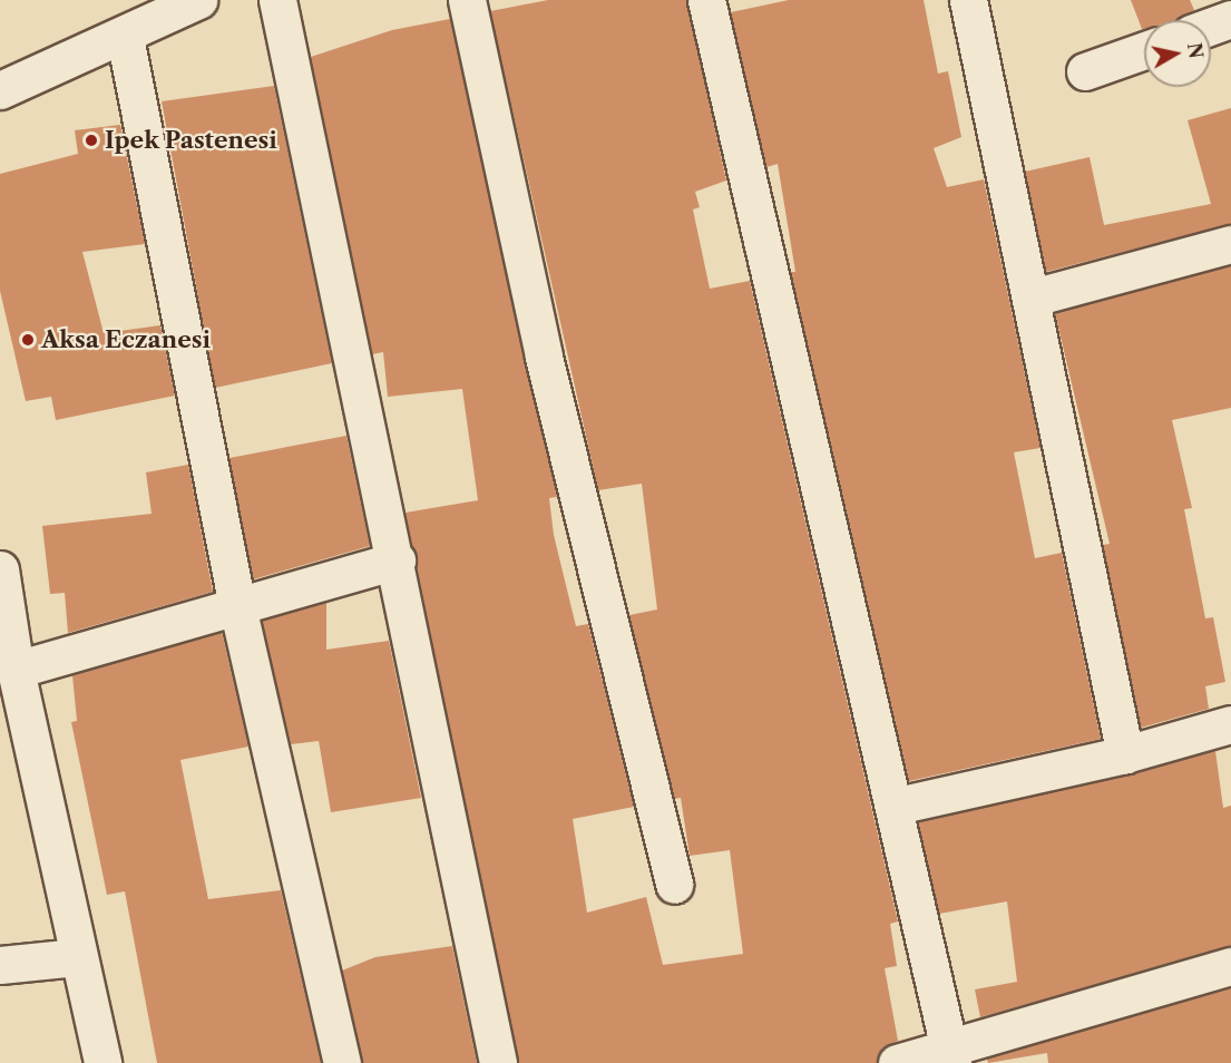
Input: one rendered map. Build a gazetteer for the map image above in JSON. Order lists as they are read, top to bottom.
{
  "places": ["Ipek Pastenesi", "Aksa Eczanesi"],
  "north": "right"
}
